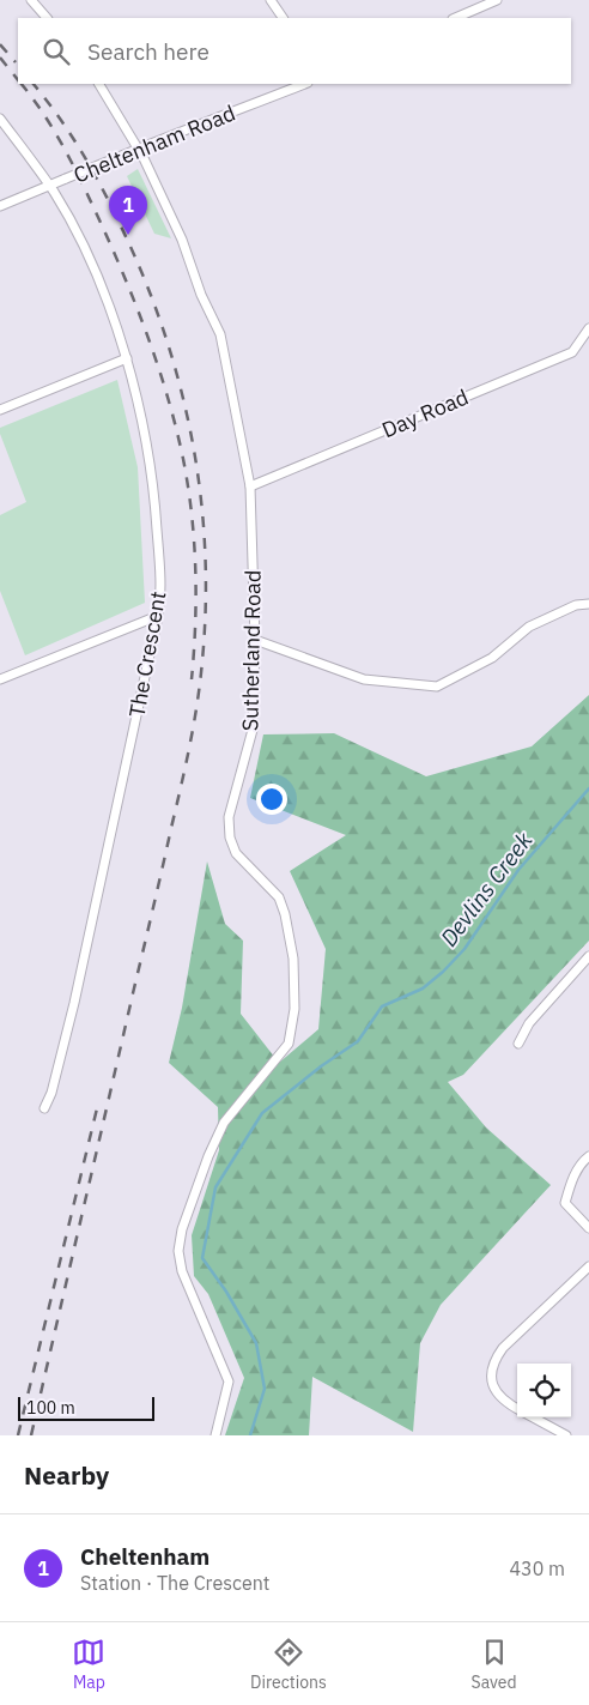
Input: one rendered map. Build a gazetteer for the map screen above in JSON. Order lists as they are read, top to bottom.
{
  "streets": {
    "street": [
      "Cheltenham Road",
      "Day Road",
      "Sutherland Road",
      "The Crescent"
    ]
  },
  "crossings": [
    ["Cheltenham Road", "Sutherland Road"],
    ["Cheltenham Road", "The Crescent"],
    ["Day Road", "Sutherland Road"]
  ],
  "water": ["Devlins Creek"],
  "scale_bar": "100 m",
  "page": {
    "search": "Search here",
    "pins": "1",
    "scale": "100 m",
    "heading": "Nearby",
    "list": [
      {
        "mark": "1",
        "name": "Cheltenham",
        "note": "Station · The Crescent",
        "value": "430 m"
      }
    ],
    "nav": ["Map", "Directions", "Saved"]
  }
}
